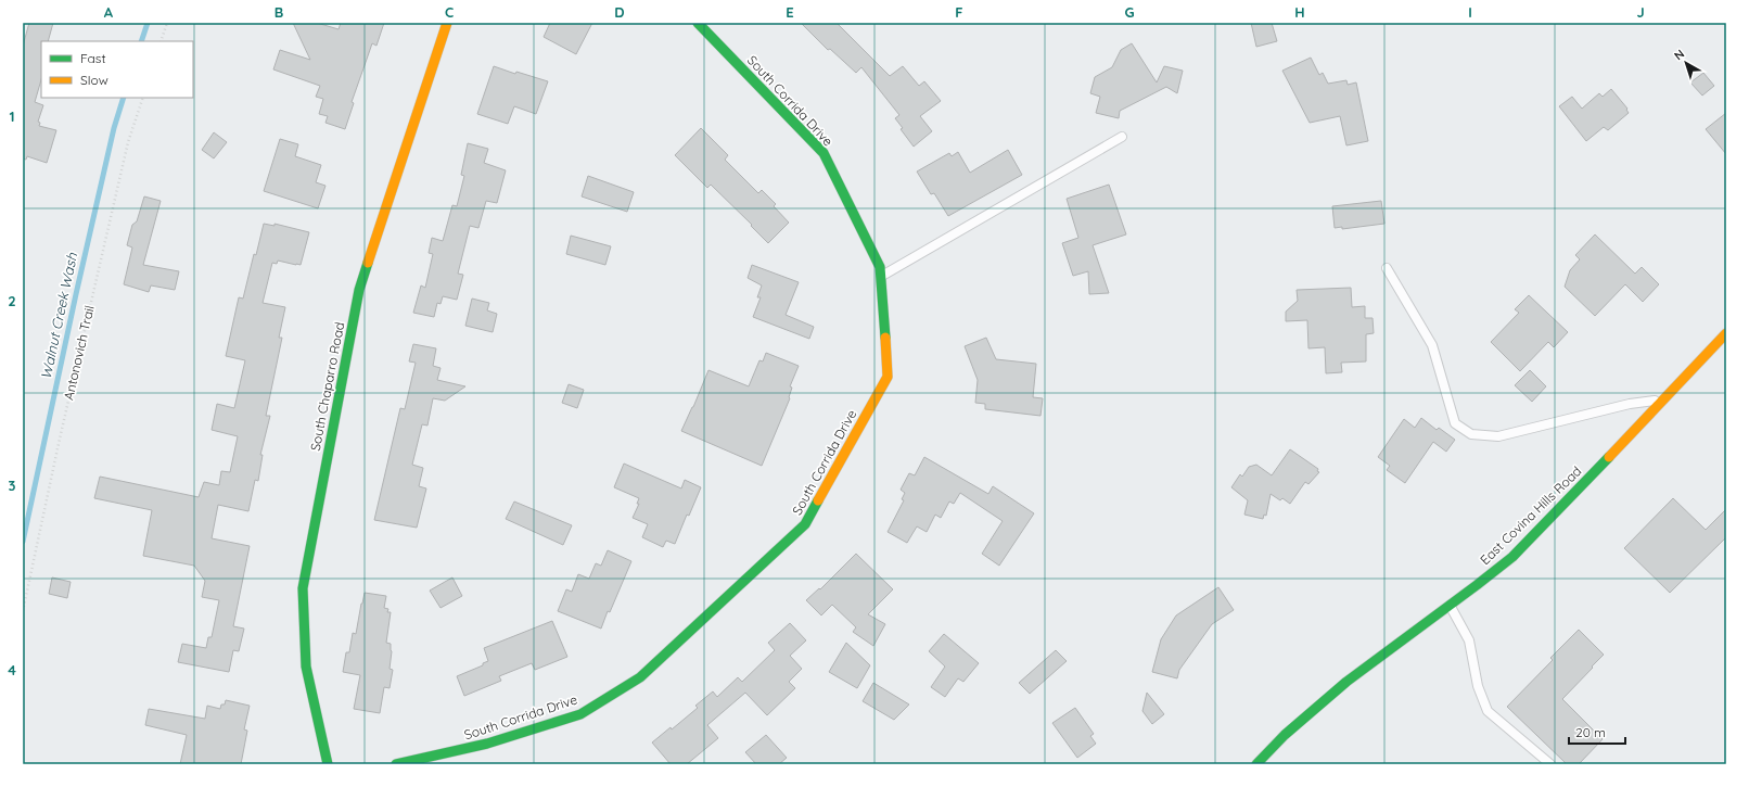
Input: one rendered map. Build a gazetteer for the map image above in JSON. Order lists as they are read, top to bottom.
{
  "streets": {
    "street": ["South Corrida Drive", "South Chaparro Road", "East Covina Hills Road"],
    "path": ["Antonovich Trail"]
  },
  "water": ["Walnut Creek Wash"],
  "legend": ["Fast", "Slow"],
  "scale_bar": "20 m",
  "north": "top left",
  "grid": {
    "columns": [
      "A",
      "B",
      "C",
      "D",
      "E",
      "F",
      "G",
      "H",
      "I",
      "J"
    ],
    "rows": [
      "1",
      "2",
      "3",
      "4"
    ]
  }
}
